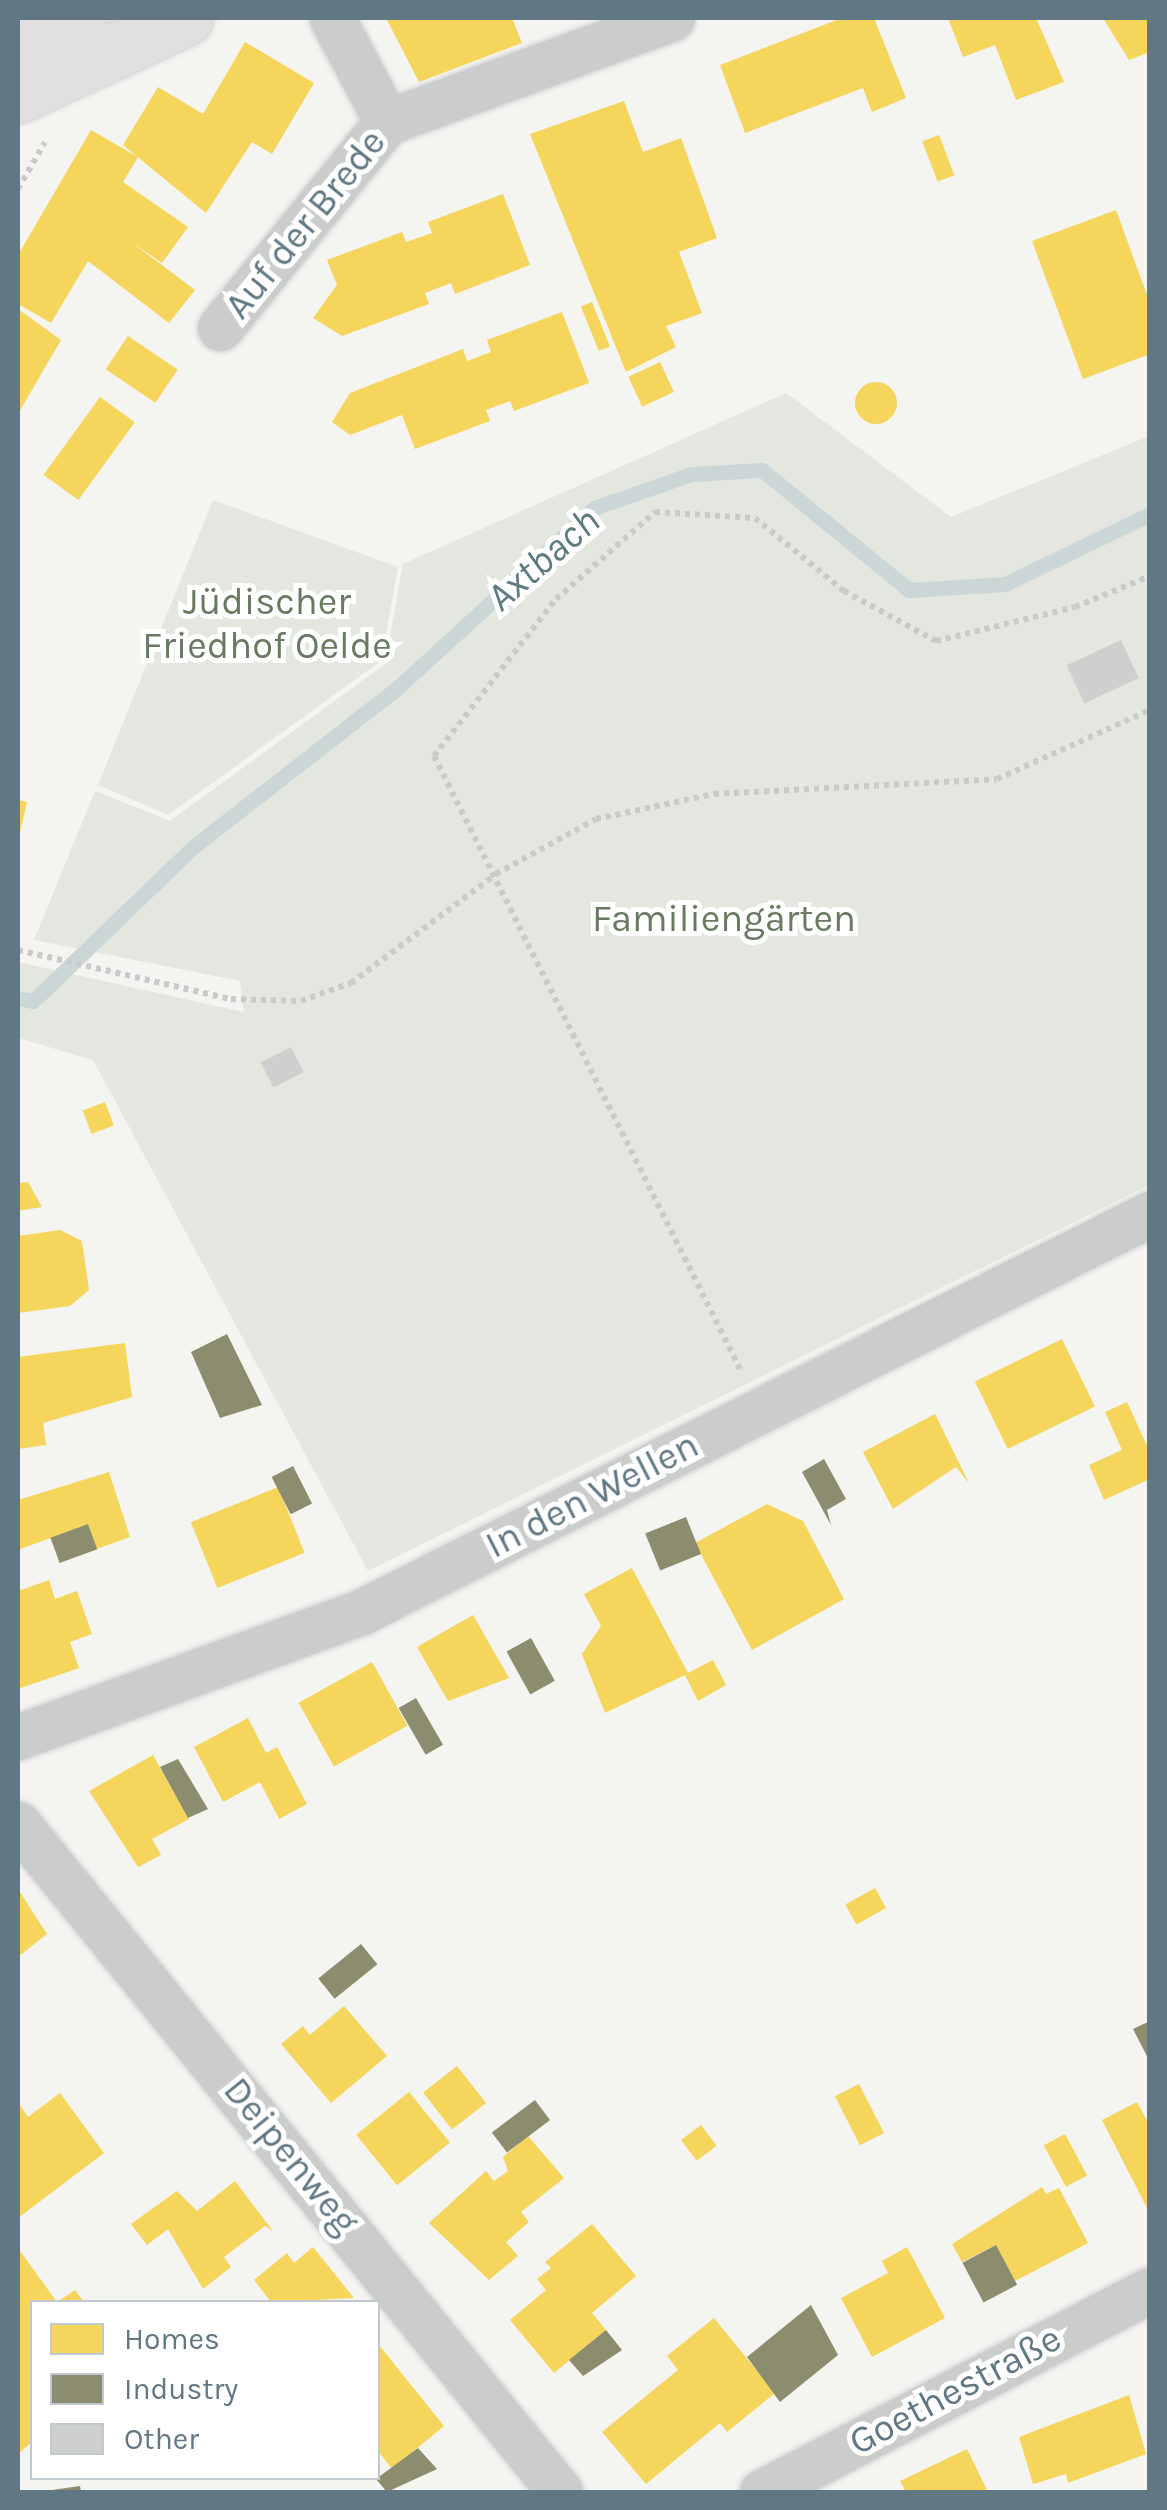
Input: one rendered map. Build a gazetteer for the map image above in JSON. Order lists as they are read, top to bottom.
{
  "streets": {
    "street": [
      "Auf der Brede",
      "In den Wellen",
      "Deipenweg",
      "Goethestraße"
    ]
  },
  "water": ["Axtbach"],
  "parks": ["Jüdischer Friedhof Oelde", "Familiengärten"],
  "legend": ["Homes", "Industry", "Other"]
}
